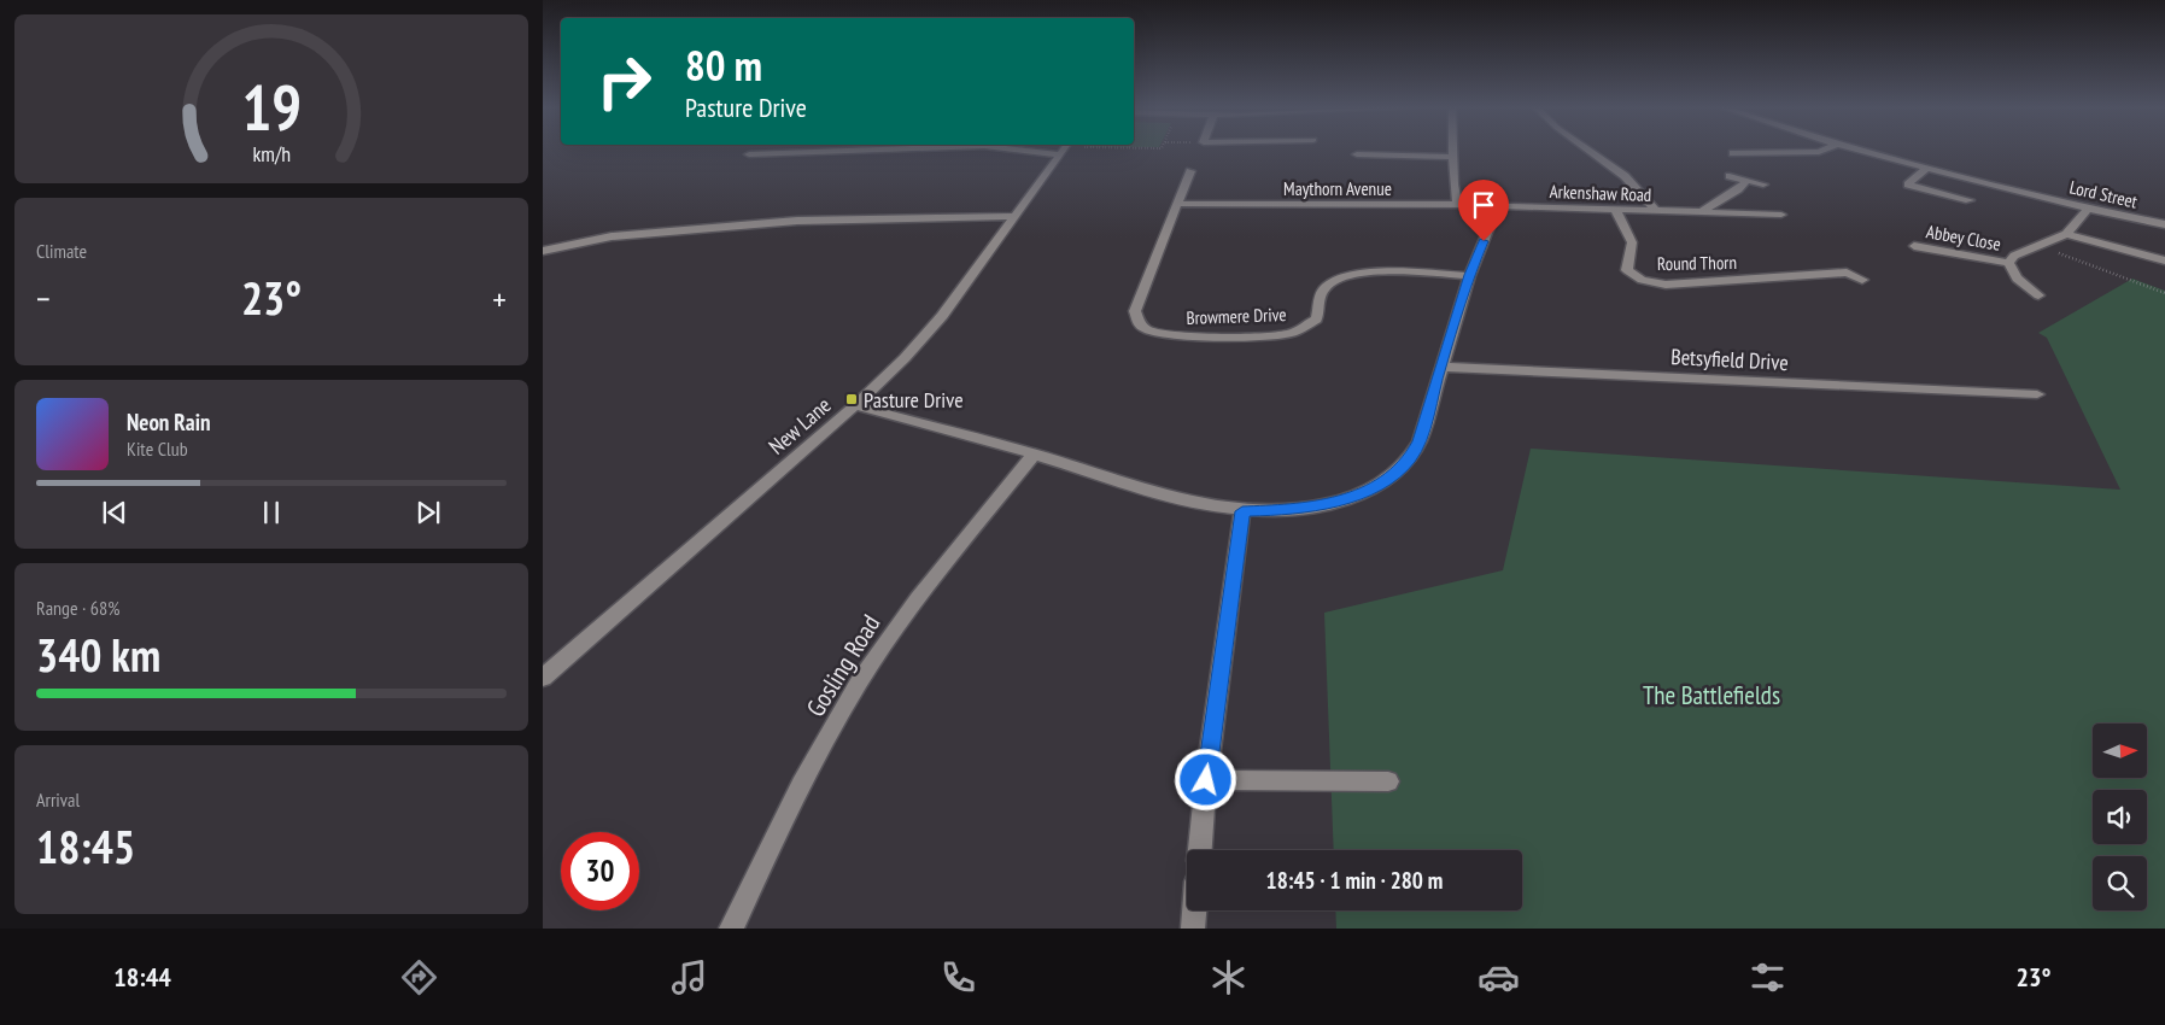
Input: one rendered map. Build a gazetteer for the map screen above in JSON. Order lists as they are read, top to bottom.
{
  "streets": {
    "street": [
      "Maythorn Avenue",
      "Arkenshaw Road",
      "Lord Street",
      "Abbey Close",
      "Round Thorn",
      "Browmere Drive",
      "Betsyfield Drive",
      "New Lane",
      "Gosling Road"
    ]
  },
  "crossings": [
    ["Maythorn Avenue", "Arkenshaw Road"],
    ["Maythorn Avenue", "Browmere Drive"],
    ["Arkenshaw Road", "Round Thorn"],
    ["Lord Street", "Abbey Close"]
  ],
  "parks": ["The Battlefields"],
  "places": {
    "transit": ["Pasture Drive"]
  },
  "north": "right",
  "page": {
    "turn": ["80 m", "Pasture Drive"],
    "tile": [
      "Climate",
      ["Range · 68%", "340 km"],
      ["Arrival", "18:45"]
    ],
    "heat": ["−", "23°", "+"],
    "song": ["Neon Rain", "Kite Club"],
    "limit": "30",
    "trip": "18:45 · 1 min · 280 m",
    "tabs": ["18:44", "23°"],
    "gauge": ["19", "km/h"]
  }
}
